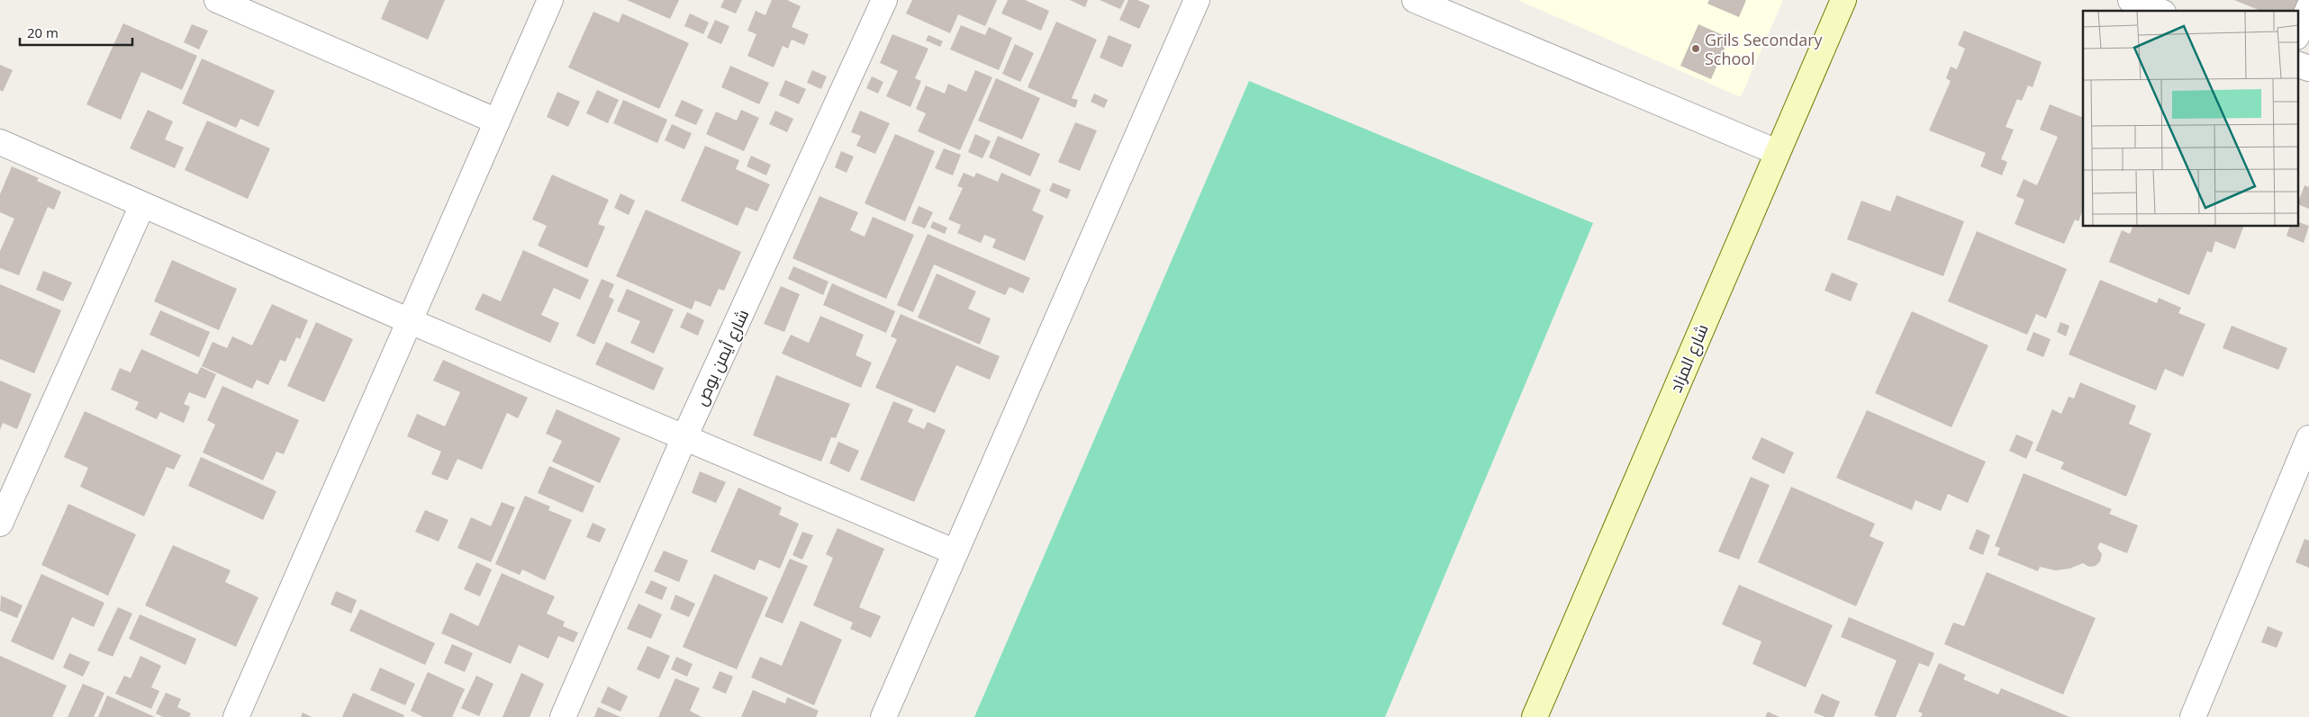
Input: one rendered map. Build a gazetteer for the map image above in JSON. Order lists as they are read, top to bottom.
{
  "streets": {
    "street": ["شارع أيمن بوص", "شارع المزاد"]
  },
  "places": ["Grils Secondary School"],
  "scale_bar": "20 m"
}
